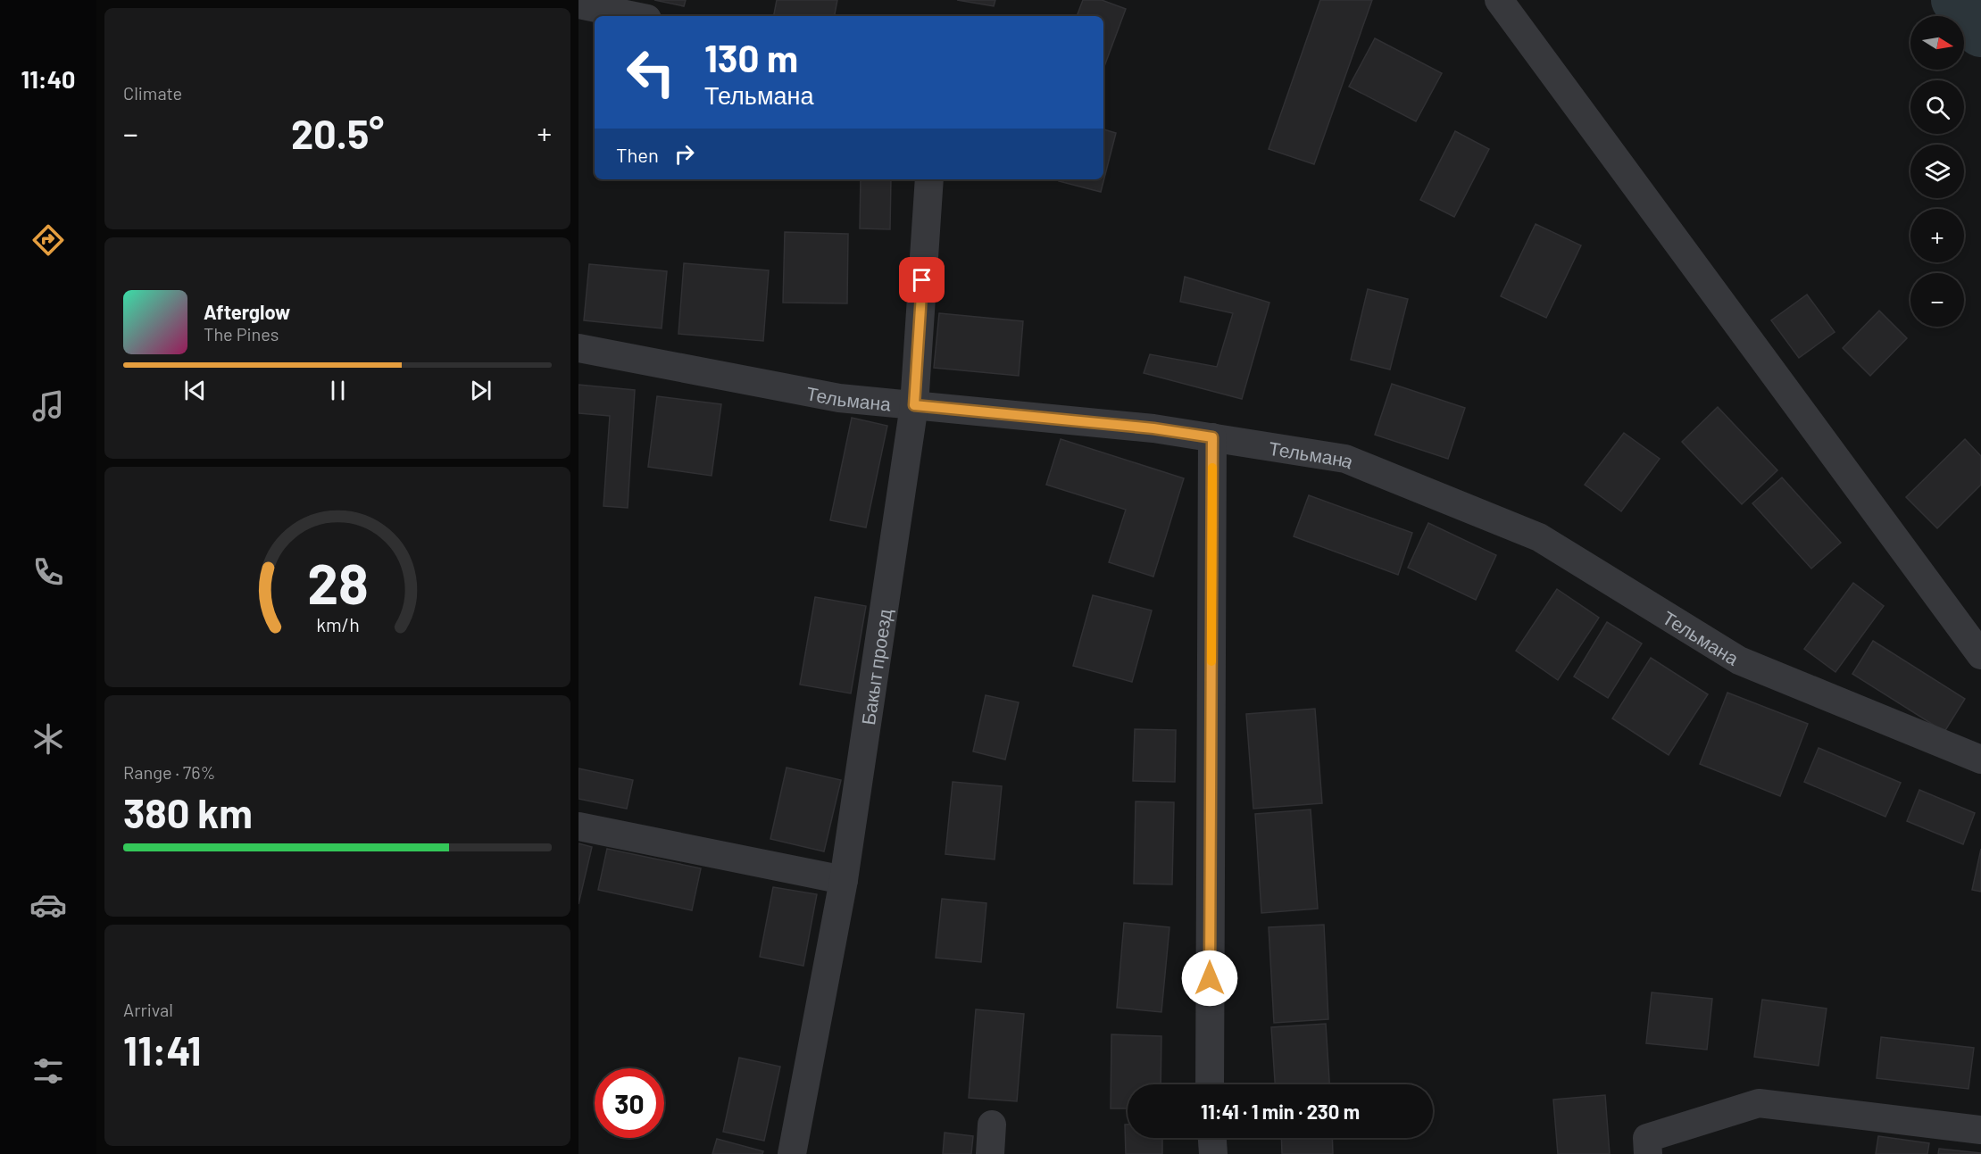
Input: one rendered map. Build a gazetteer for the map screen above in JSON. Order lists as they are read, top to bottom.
{
  "streets": {
    "street": ["Тельмана", "Бакыт проезд"]
  },
  "crossings": [
    ["Тельмана", "Бакыт проезд"]
  ],
  "north": "right",
  "page": {
    "tabs": "11:40",
    "tile": [
      "Climate",
      ["Range · 76%", "380 km"],
      ["Arrival", "11:41"]
    ],
    "map_buttons": ["+", "−"],
    "turn": ["130 m", "Тельмана"],
    "heat": ["−", "20.5°", "+"],
    "then": "Then",
    "song": ["Afterglow", "The Pines"],
    "limit": "30",
    "trip": "11:41 · 1 min · 230 m",
    "gauge": ["28", "km/h"]
  }
}
